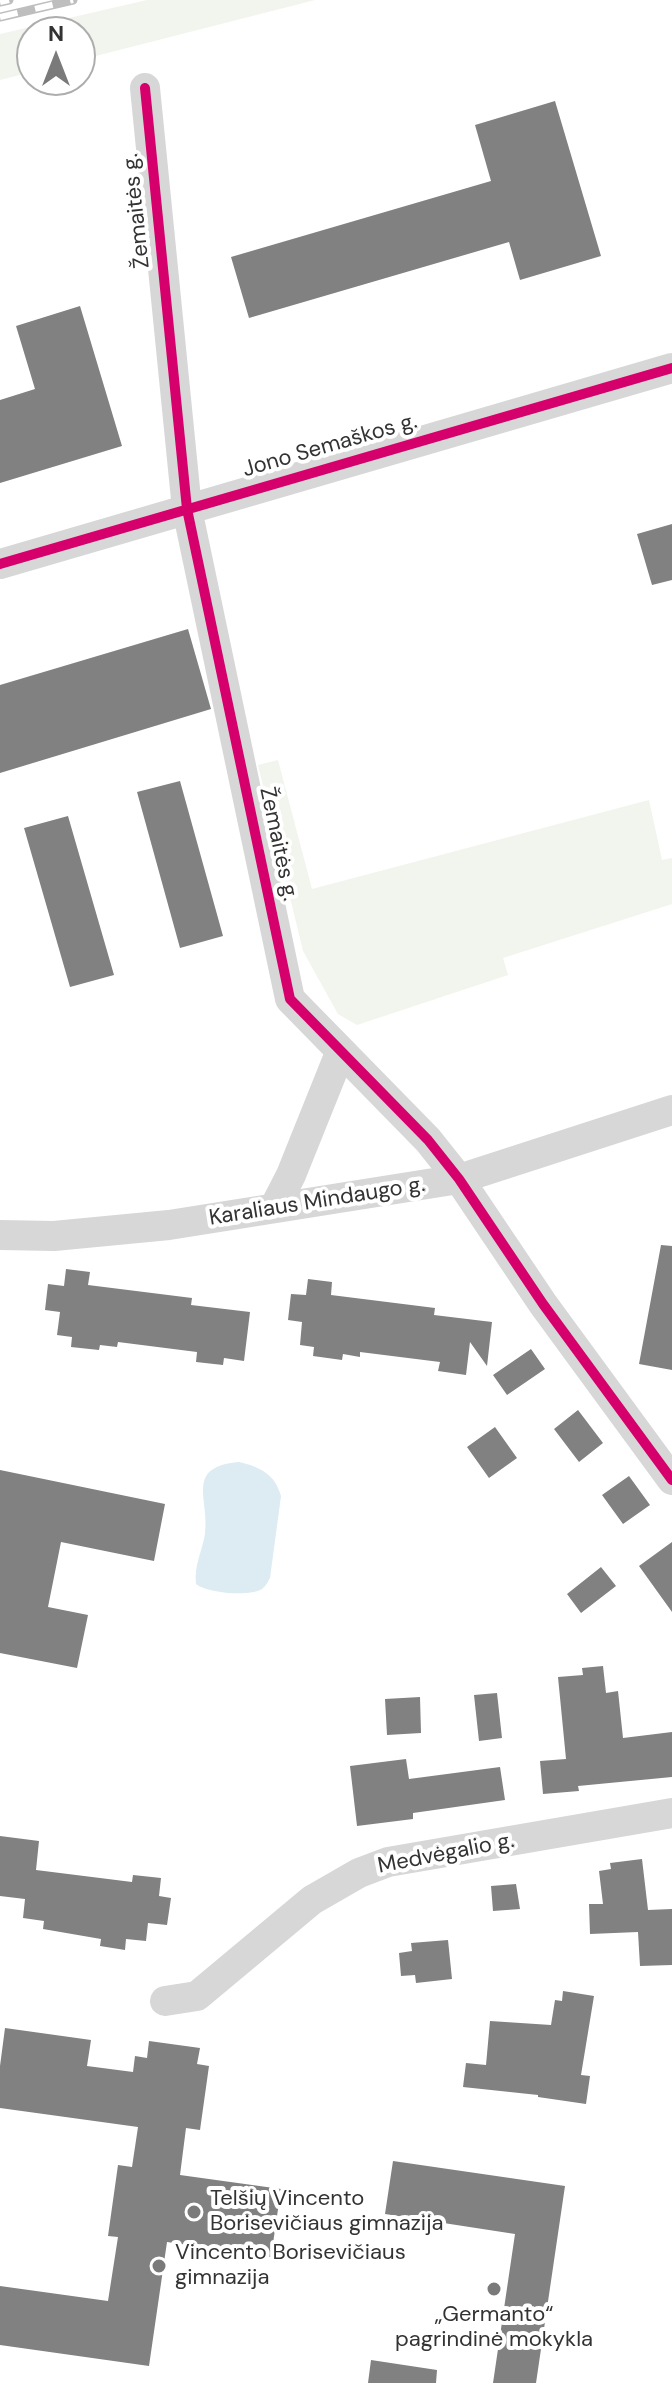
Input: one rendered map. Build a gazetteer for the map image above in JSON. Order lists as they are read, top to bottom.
{
  "streets": {
    "street": [
      "Žemaitės g.",
      "Jono Semaškos g.",
      "Karaliaus Mindaugo g.",
      "Medvėgalio g."
    ]
  },
  "crossings": [
    ["Žemaitės g.", "Jono Semaškos g."],
    ["Žemaitės g.", "Karaliaus Mindaugo g."]
  ],
  "places": ["Telšių Vincento Borisevičiaus gimnazija", "Vincento Borisevičiaus gimnazija", "„Germanto“ pagrindinė mokykla"],
  "north": "top"
}
